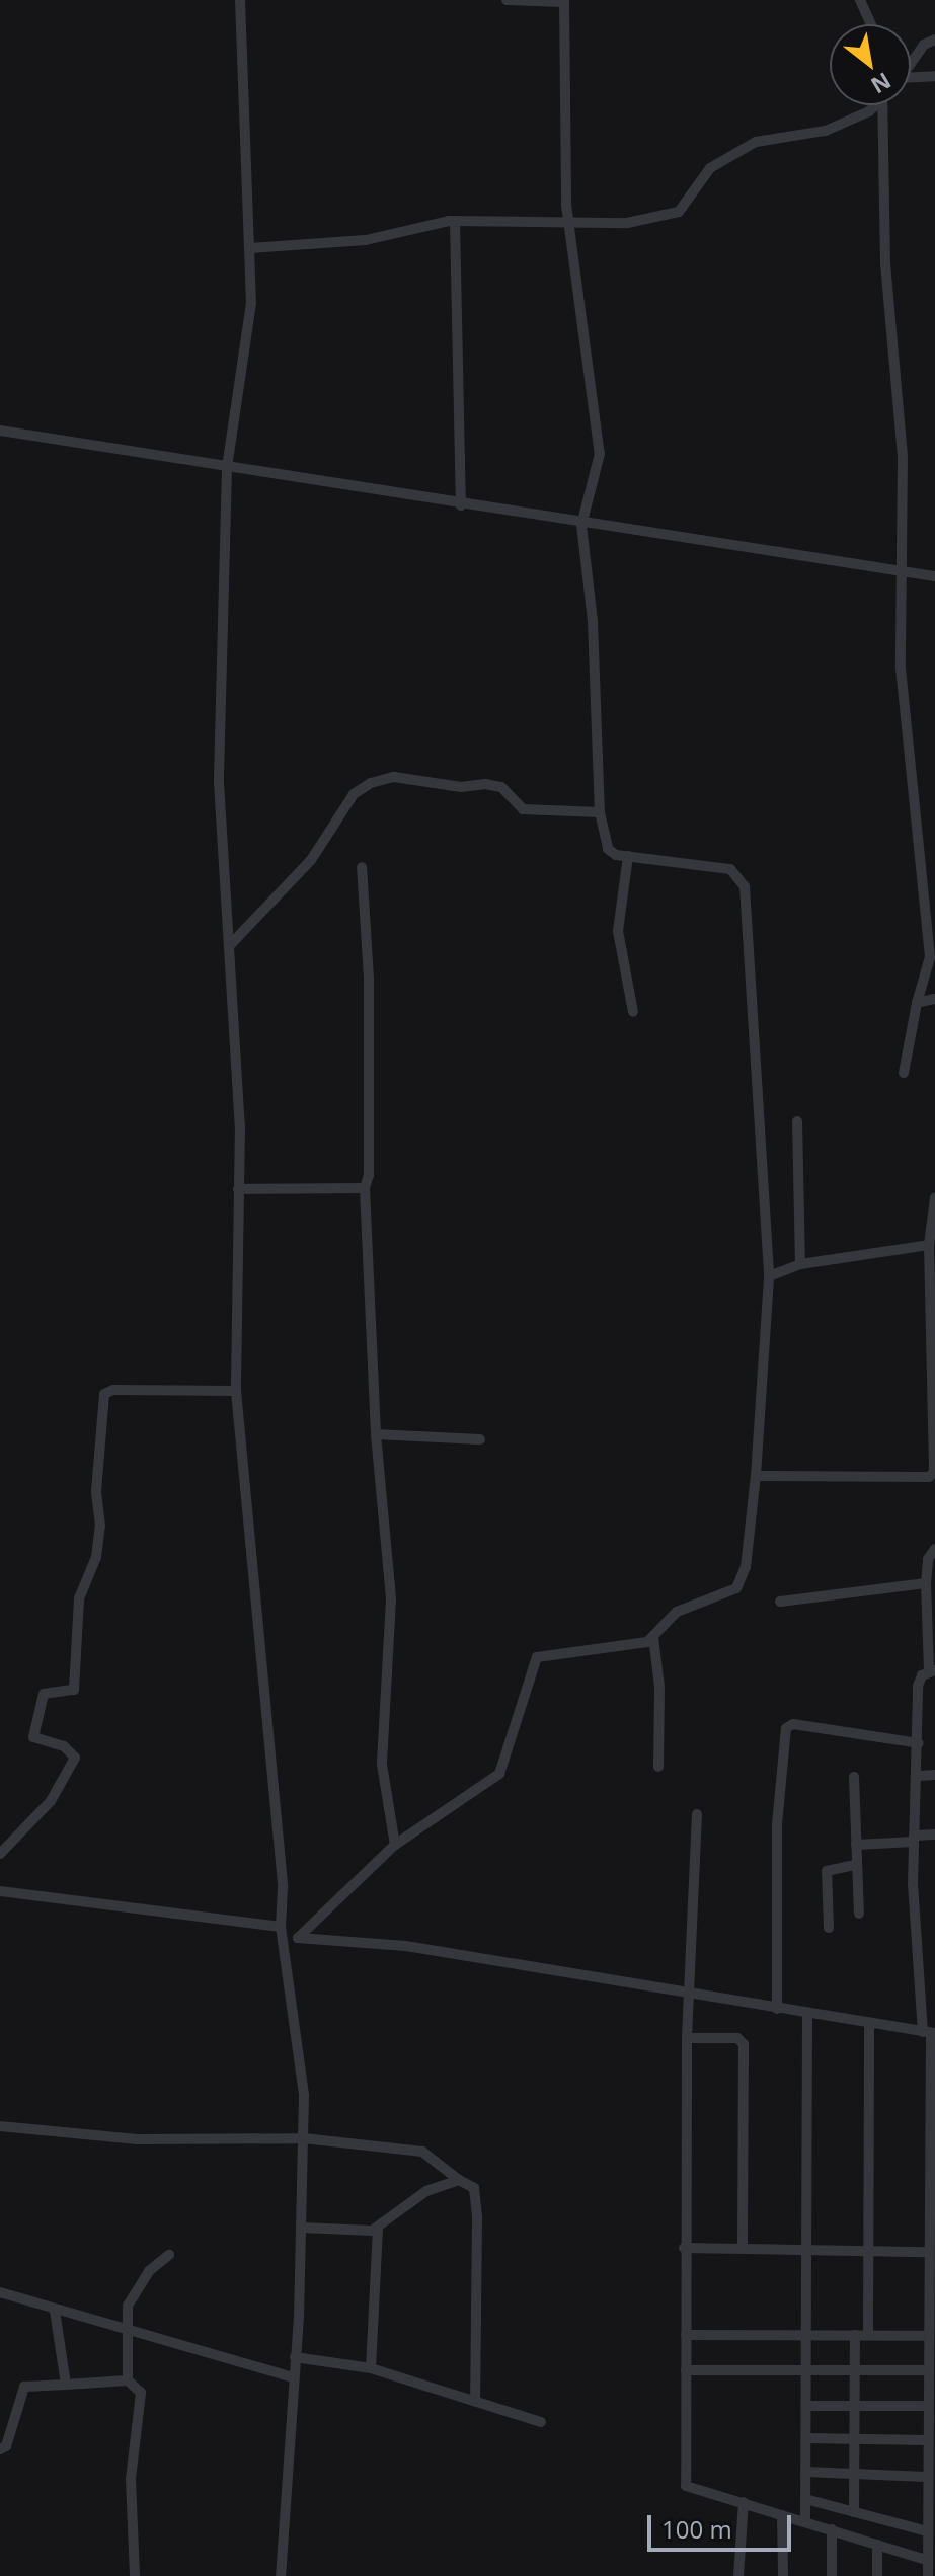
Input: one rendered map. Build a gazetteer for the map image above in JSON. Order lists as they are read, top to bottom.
{
  "scale_bar": "100 m",
  "north": "bottom right"
}
